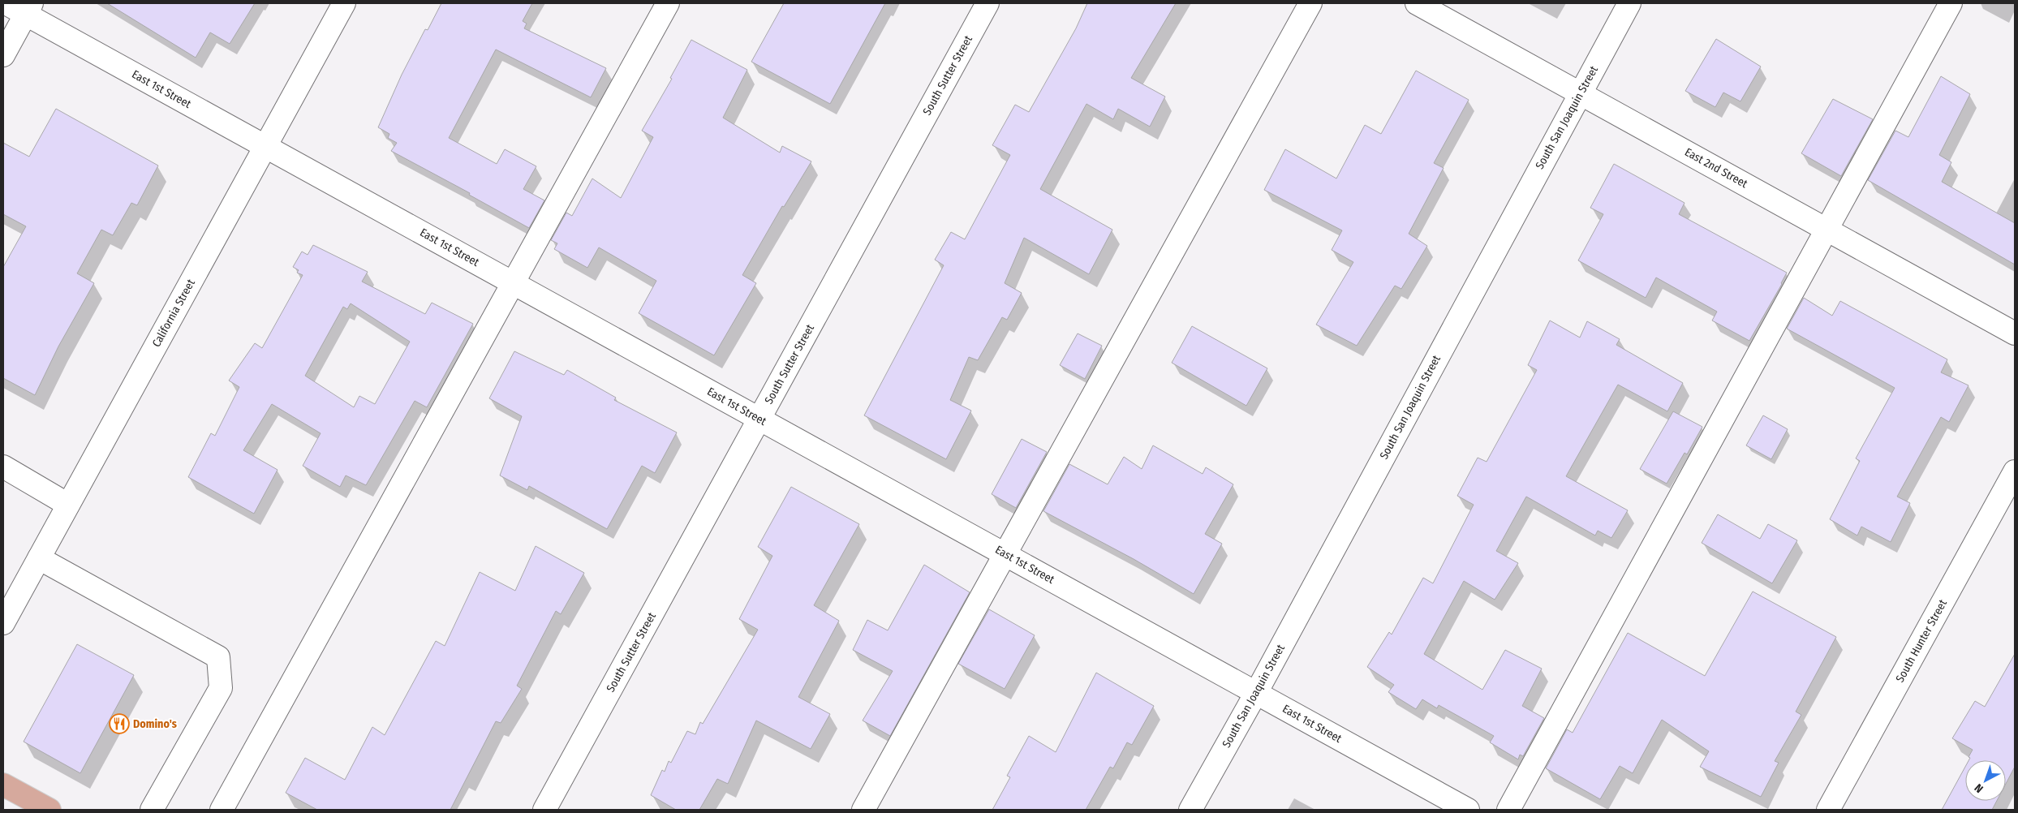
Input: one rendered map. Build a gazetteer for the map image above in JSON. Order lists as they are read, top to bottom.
{
  "streets": {
    "street": [
      "South Sutter Street",
      "East 1st Street",
      "South San Joaquin Street",
      "East 2nd Street",
      "California Street",
      "South Hunter Street"
    ]
  },
  "crossings": [
    ["South Sutter Street", "East 1st Street"],
    ["East 1st Street", "South San Joaquin Street"],
    ["East 1st Street", "California Street"],
    ["South San Joaquin Street", "East 2nd Street"]
  ],
  "places": {
    "restaurant": ["Domino's"]
  },
  "north": "bottom left"
}
